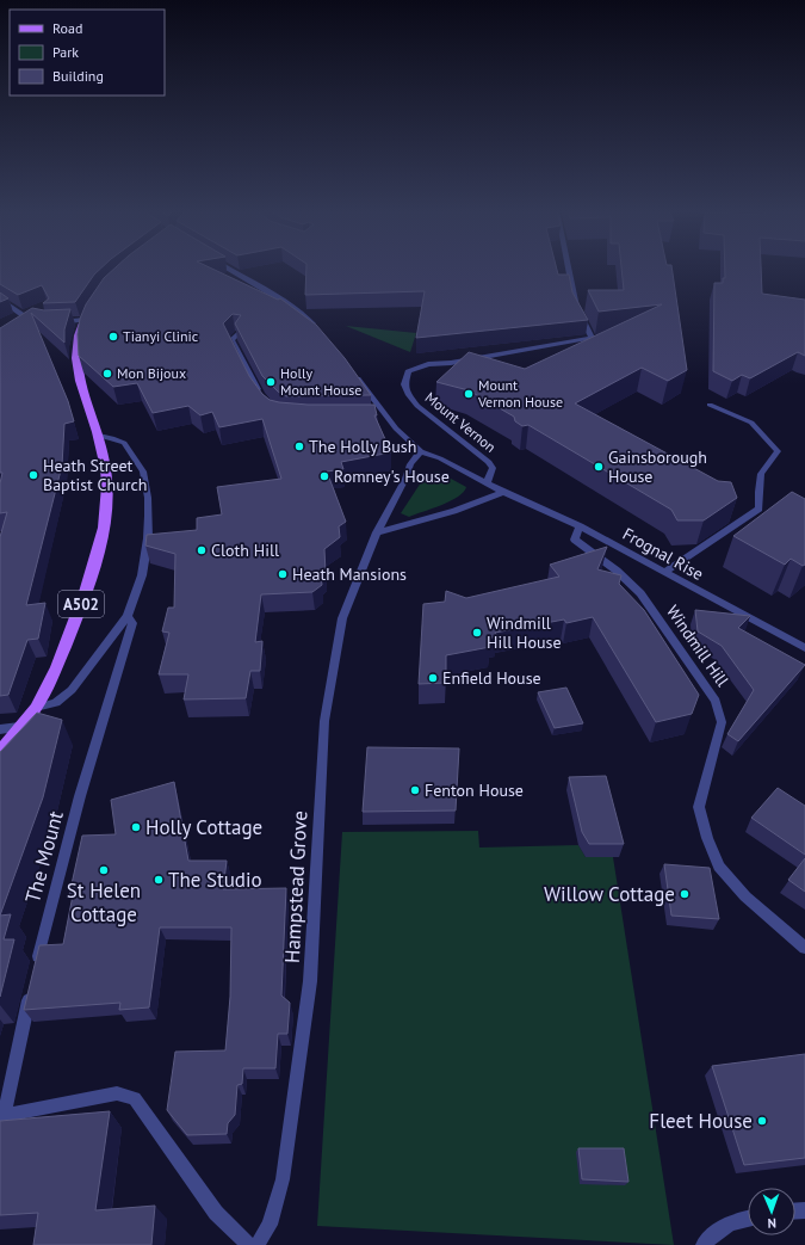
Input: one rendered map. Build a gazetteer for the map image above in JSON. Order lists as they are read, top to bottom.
{
  "streets": {
    "main road": ["A502"],
    "street": [
      "Mount Vernon",
      "Frognal Rise",
      "Windmill Hill",
      "The Mount",
      "Hampstead Grove"
    ]
  },
  "crossings": [
    ["Mount Vernon", "Frognal Rise"],
    ["Frognal Rise", "Windmill Hill"],
    ["Frognal Rise", "Hampstead Grove"],
    ["A502", "The Mount"]
  ],
  "places": [
    "Tianyi Clinic",
    "Mon Bijoux",
    "Holly Mount House",
    "Mount Vernon House",
    "The Holly Bush",
    "Gainsborough House",
    "Heath Street Baptist Church",
    "Romney's House",
    "Cloth Hill",
    "Heath Mansions",
    "Windmill Hill House",
    "Enfield House",
    "Fenton House",
    "Holly Cottage",
    "St Helen Cottage",
    "The Studio",
    "Willow Cottage",
    "Fleet House"
  ],
  "legend": ["Road", "Park", "Building"],
  "north": "bottom"
}
